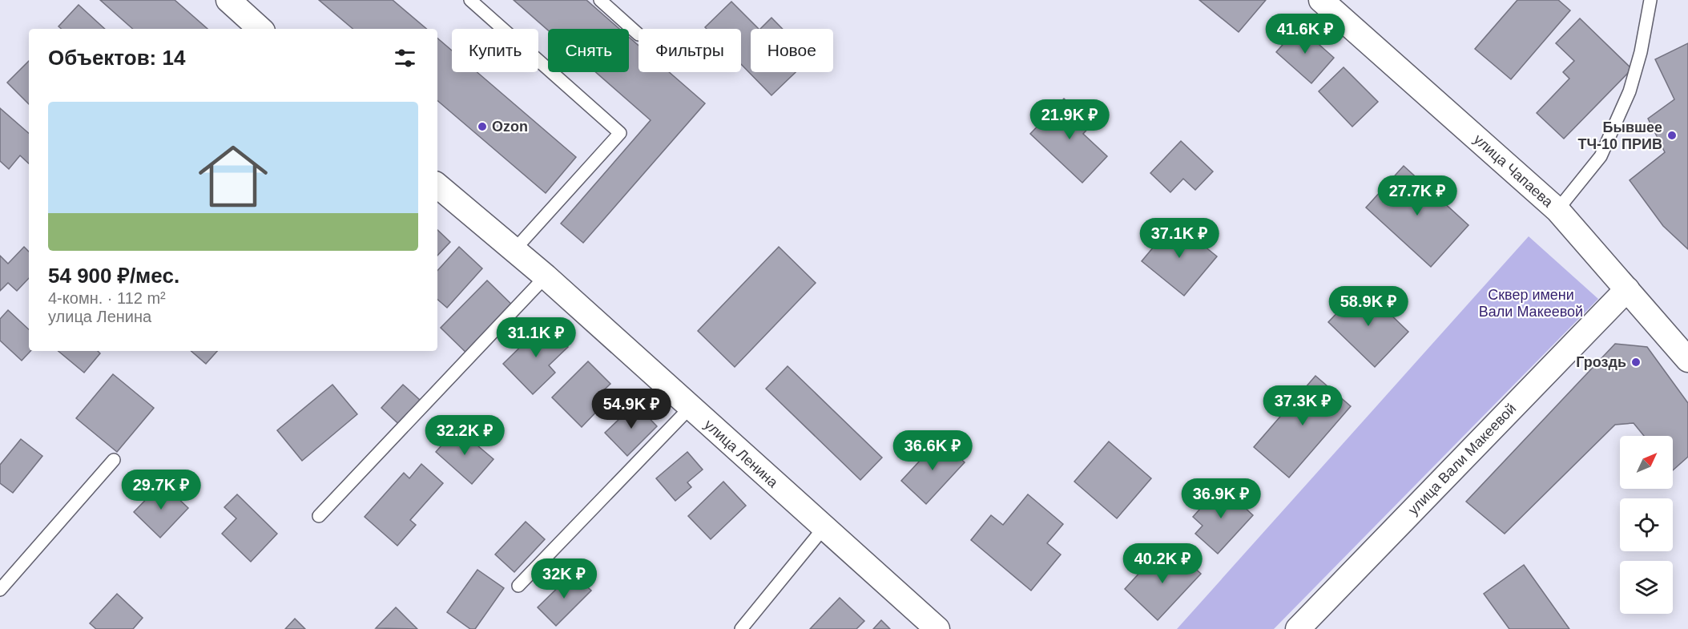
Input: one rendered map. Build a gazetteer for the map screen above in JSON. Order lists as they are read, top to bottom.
{
  "streets": {
    "street": ["улица Чапаева", "улица Ленина", "улица Вали Макеевой"]
  },
  "crossings": [
    ["улица Чапаева", "улица Вали Макеевой"]
  ],
  "parks": ["Сквер имени Вали Макеевой"],
  "places": ["Ozon", "Бывшее ТЧ-10 ПРИВ", "Гроздь"],
  "north": "top right",
  "page": {
    "price": [
      "41.6K ₽",
      "21.9K ₽",
      "27.7K ₽",
      "37.1K ₽",
      "58.9K ₽",
      "31.1K ₽",
      "37.3K ₽",
      "54.9K ₽",
      "32.2K ₽",
      "36.6K ₽",
      "29.7K ₽",
      "36.9K ₽",
      "40.2K ₽",
      "32K ₽"
    ],
    "chip": [
      "Купить",
      "Снять",
      "Фильтры",
      "Новое"
    ],
    "heading": "Объектов: 14",
    "list": [
      {
        "name": "54 900 ₽/мес.",
        "note": "4-комн. · 112 m² · улица Ленина"
      }
    ]
  }
}
